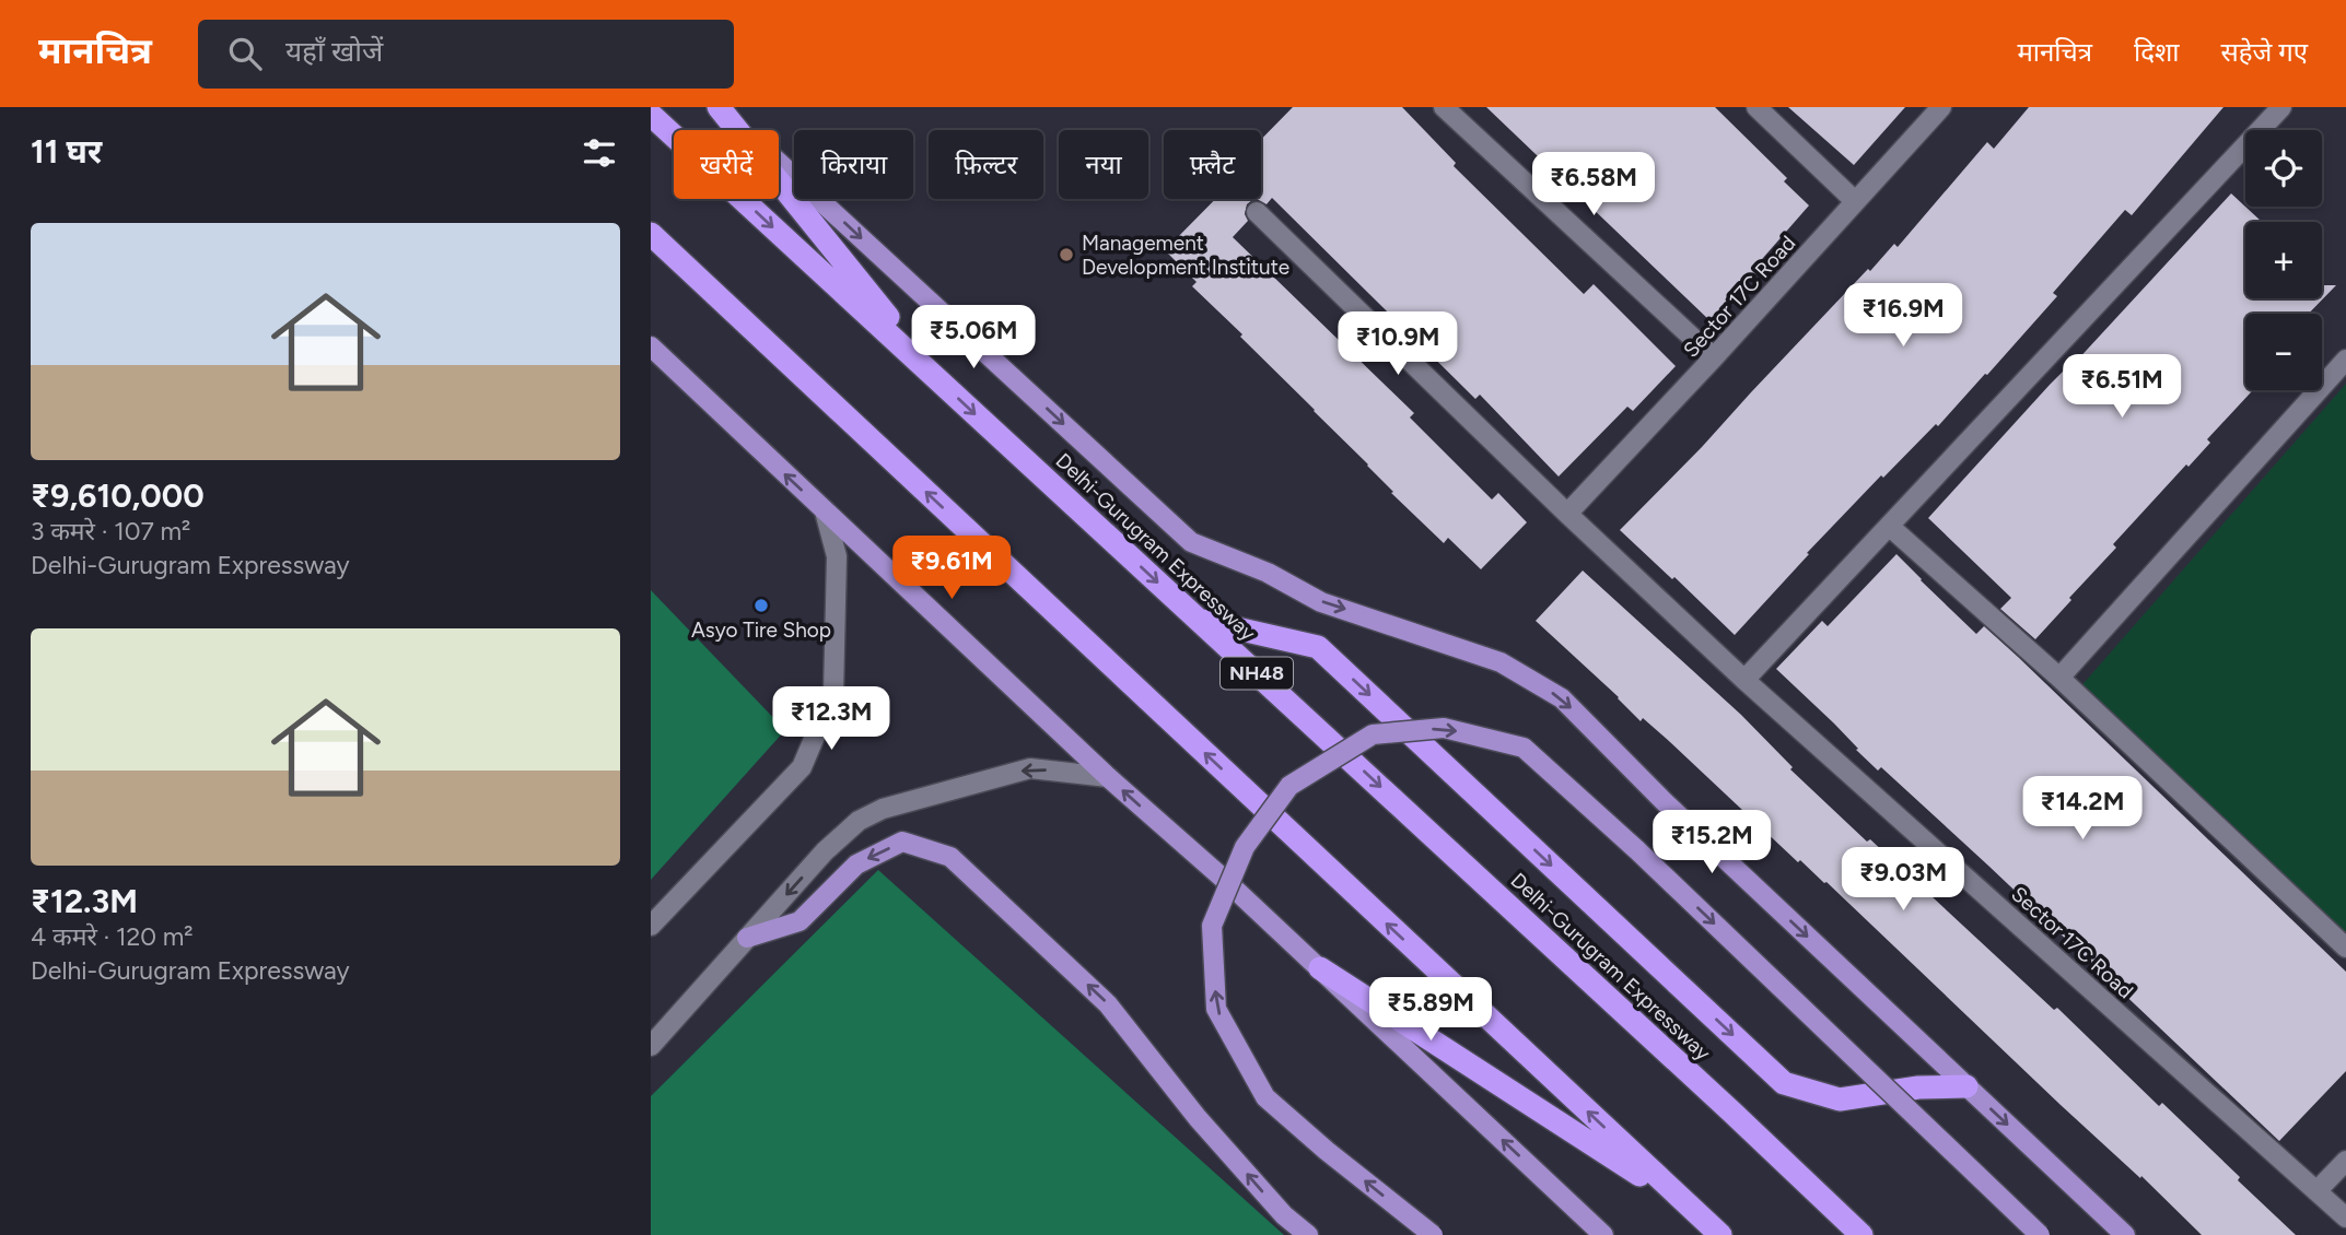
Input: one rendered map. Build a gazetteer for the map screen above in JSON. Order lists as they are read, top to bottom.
{
  "streets": {
    "highway": ["Delhi-Gurugram Expressway", "NH48"],
    "street": ["Sector 17C Road"]
  },
  "places": ["Management Development Institute", "Asyo Tire Shop"],
  "page": {
    "header": "मानचित्र",
    "search": "यहाँ खोजें",
    "nav": ["मानचित्र", "दिशा", "सहेजे गए"],
    "heading": "11 घर",
    "map_buttons": ["+", "−"],
    "chip": [
      "खरीदें",
      "किराया",
      "फ़िल्टर",
      "नया",
      "फ़्लैट"
    ],
    "price": [
      "₹6.58M",
      "₹16.9M",
      "₹5.06M",
      "₹10.9M",
      "₹6.51M",
      "₹9.61M",
      "₹12.3M",
      "₹14.2M",
      "₹15.2M",
      "₹9.03M",
      "₹5.89M"
    ],
    "list": [
      {
        "name": "₹9,610,000",
        "note": "3 कमरे · 107 m² · Delhi-Gurugram Expressway"
      },
      {
        "name": "₹12.3M",
        "note": "4 कमरे · 120 m² · Delhi-Gurugram Expressway"
      }
    ]
  }
}
